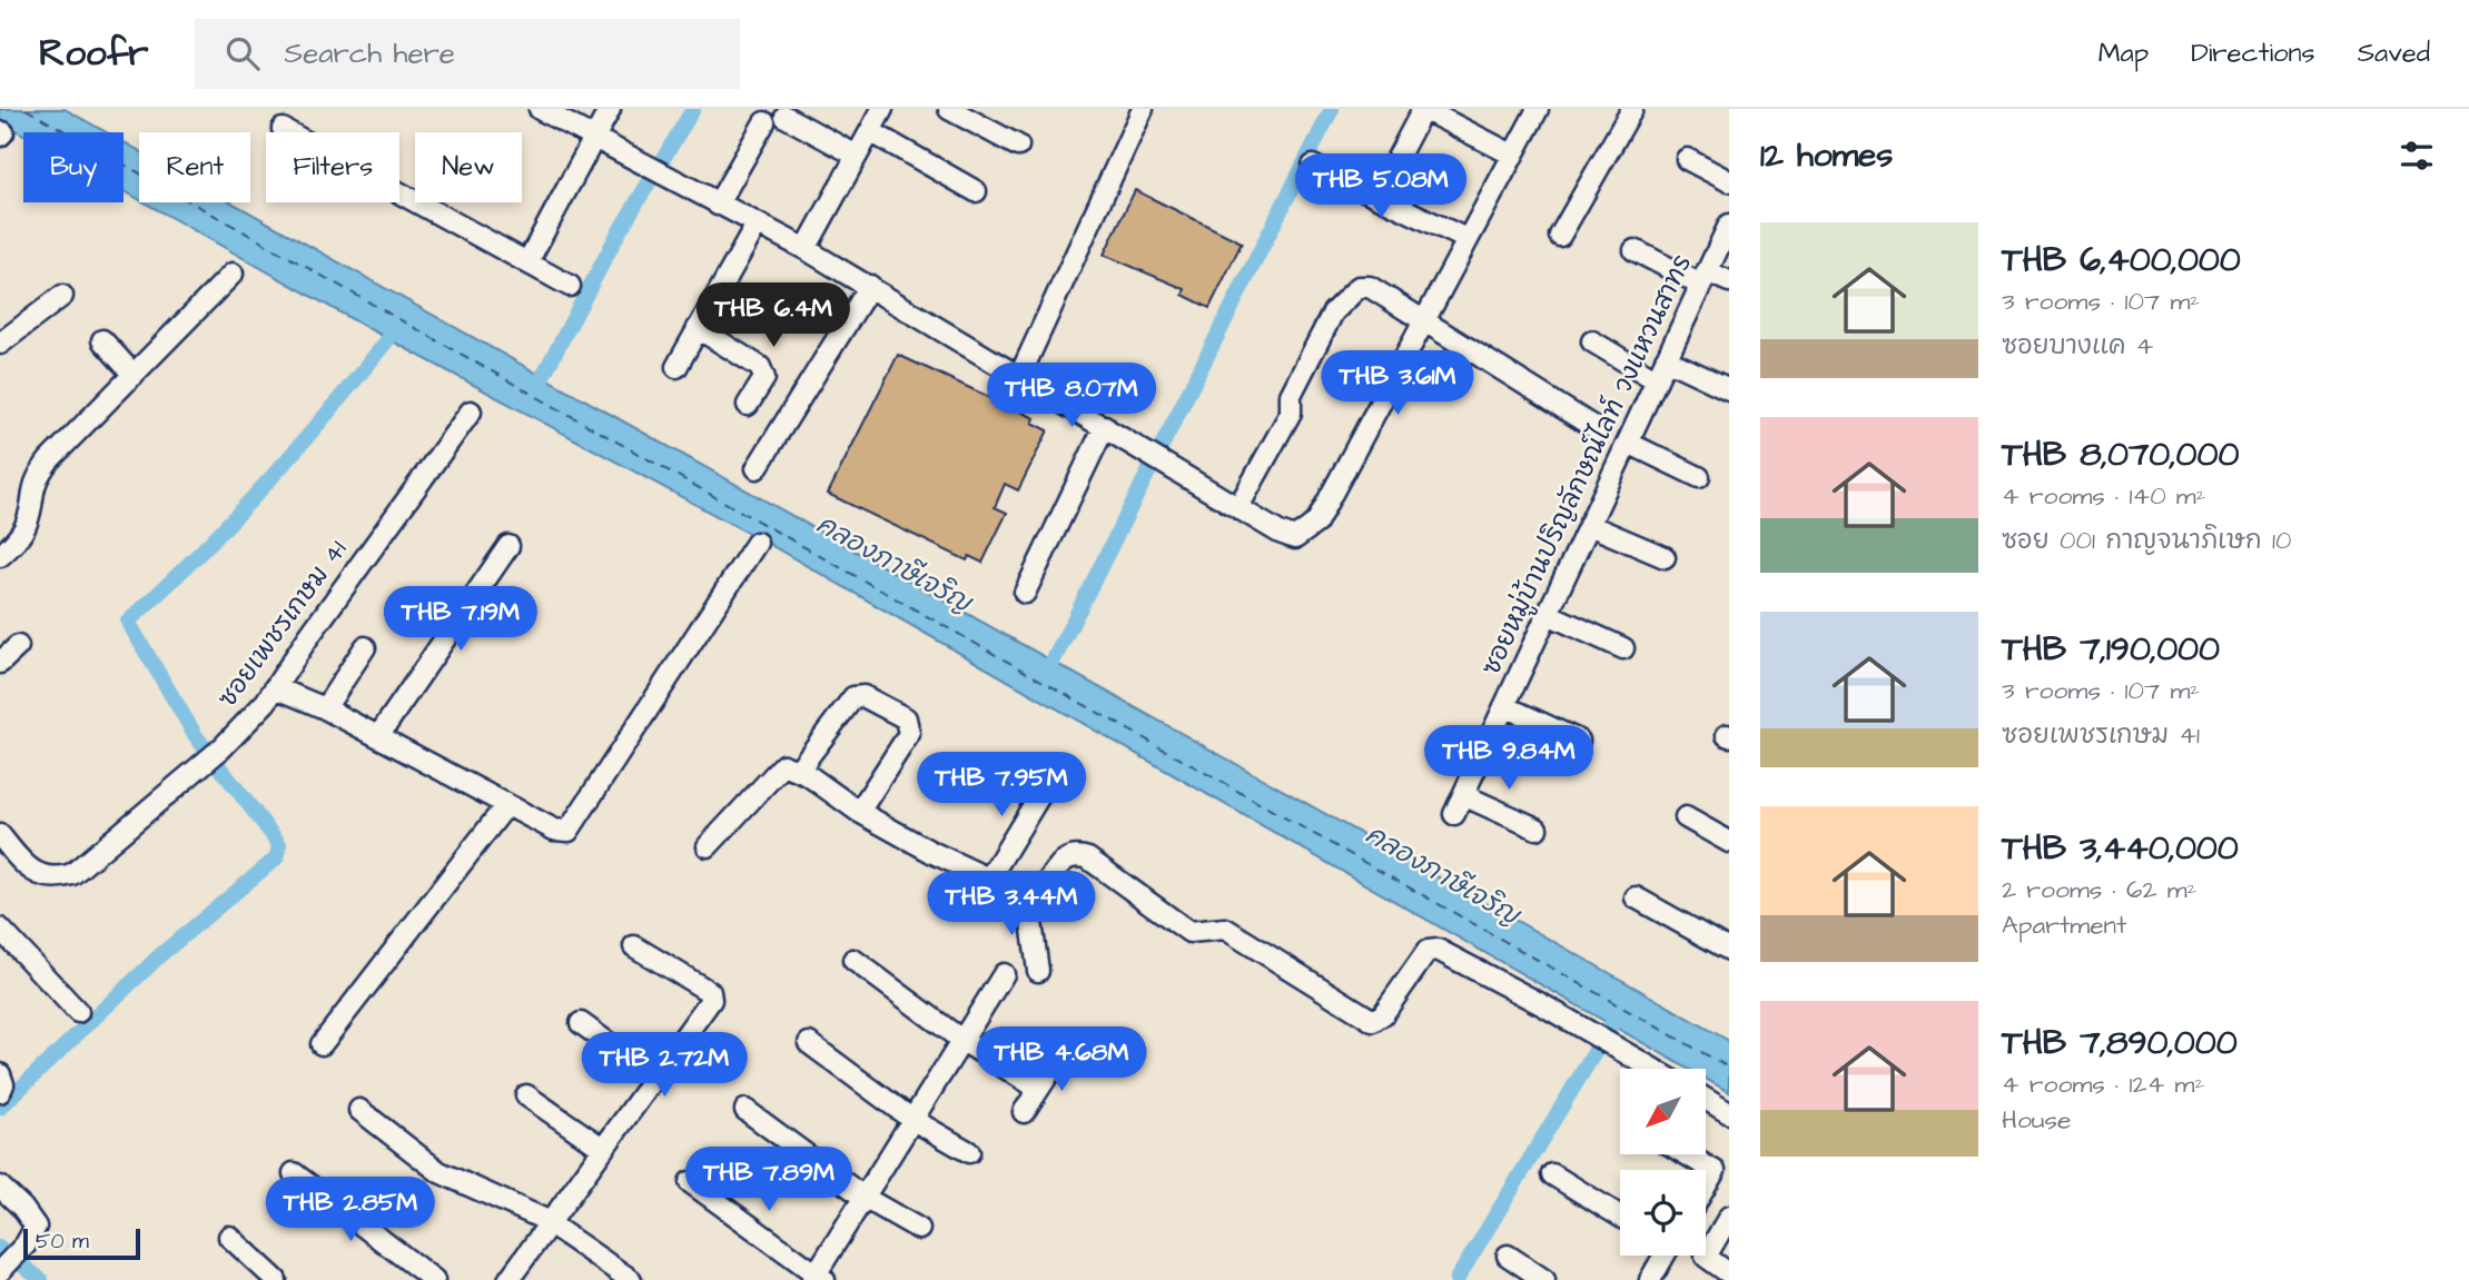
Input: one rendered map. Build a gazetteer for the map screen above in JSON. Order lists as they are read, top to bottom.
{
  "streets": {
    "street": ["ซอยหมู่บ้านปริญลักษณ์ไลท์ วงแหวนสาทร", "ซอยเพชรเกษม 41"]
  },
  "water": ["คลองภาษีเจริญ"],
  "scale_bar": "50 m",
  "north": "bottom left",
  "page": {
    "header": "Roofr",
    "search": "Search here",
    "nav": ["Map", "Directions", "Saved"],
    "heading": "12 homes",
    "chip": [
      "Buy",
      "Rent",
      "Filters",
      "New"
    ],
    "price": [
      "THB 5.08M",
      "THB 6.4M",
      "THB 3.61M",
      "THB 8.07M",
      "THB 7.19M",
      "THB 9.84M",
      "THB 7.95M",
      "THB 3.44M",
      "THB 4.68M",
      "THB 2.72M",
      "THB 7.89M",
      "THB 2.85M"
    ],
    "list": [
      {
        "name": "THB 6,400,000",
        "note": "3 rooms · 107 m² · ซอยบางแค 4"
      },
      {
        "name": "THB 8,070,000",
        "note": "4 rooms · 140 m² · ซอย 001 กาญจนาภิเษก 10"
      },
      {
        "name": "THB 7,190,000",
        "note": "3 rooms · 107 m² · ซอยเพชรเกษม 41"
      },
      {
        "name": "THB 3,440,000",
        "note": "2 rooms · 62 m² · Apartment"
      },
      {
        "name": "THB 7,890,000",
        "note": "4 rooms · 124 m² · House"
      }
    ],
    "scale": "50 m"
  }
}
